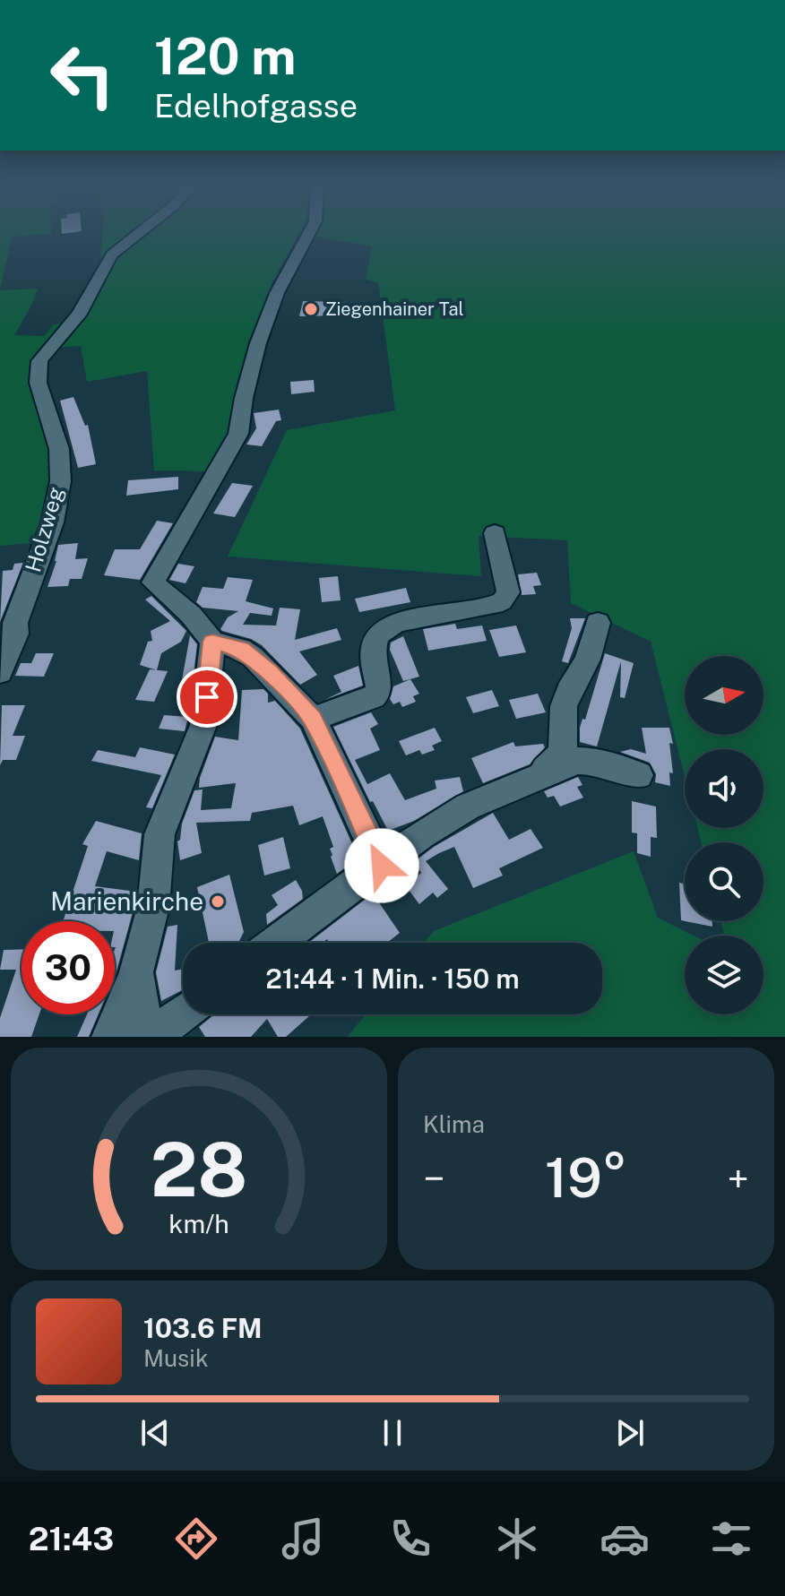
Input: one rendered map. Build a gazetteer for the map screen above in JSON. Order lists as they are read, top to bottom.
{
  "streets": {
    "street": ["Holzweg"]
  },
  "places": ["Ziegenhainer Tal", "Marienkirche"],
  "north": "right",
  "page": {
    "turn": ["120 m", "Edelhofgasse"],
    "limit": "30",
    "trip": "21:44 · 1 Min. · 150 m",
    "tile": "Klima",
    "heat": ["−", "19°", "+"],
    "song": ["103.6 FM", "Musik"],
    "tabs": "21:43",
    "gauge": ["28", "km/h"]
  }
}
